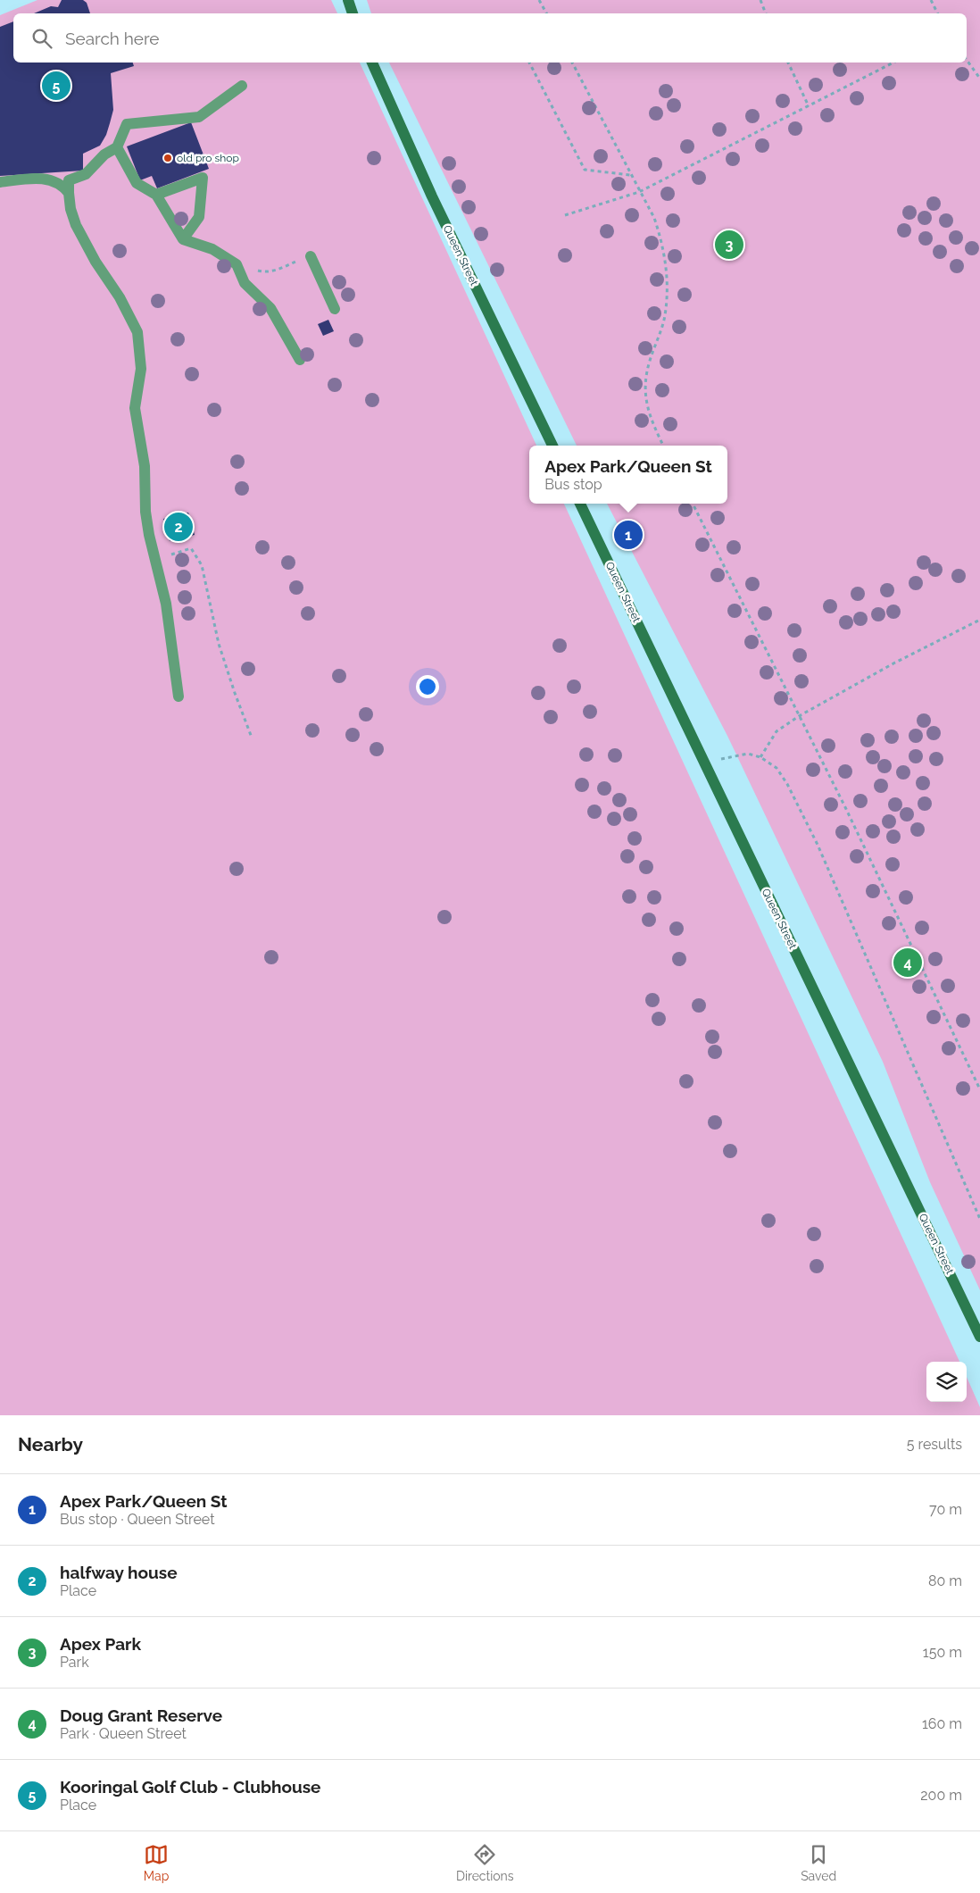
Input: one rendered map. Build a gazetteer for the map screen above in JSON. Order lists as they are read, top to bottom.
{
  "streets": {
    "main road": ["Queen Street"]
  },
  "places": ["old pro shop"],
  "page": {
    "search": "Search here",
    "pins": [
      "5",
      "3",
      "2",
      "1",
      "4"
    ],
    "popup": ["Apex Park/Queen St", "Bus stop"],
    "heading": ["Nearby", "5 results"],
    "list": [
      {
        "mark": "1",
        "name": "Apex Park/Queen St",
        "note": "Bus stop · Queen Street",
        "value": "70 m"
      },
      {
        "mark": "2",
        "name": "halfway house",
        "note": "Place",
        "value": "80 m"
      },
      {
        "mark": "3",
        "name": "Apex Park",
        "note": "Park",
        "value": "150 m"
      },
      {
        "mark": "4",
        "name": "Doug Grant Reserve",
        "note": "Park · Queen Street",
        "value": "160 m"
      },
      {
        "mark": "5",
        "name": "Kooringal Golf Club - Clubhouse",
        "note": "Place",
        "value": "200 m"
      }
    ],
    "nav": ["Map", "Directions", "Saved"]
  }
}
